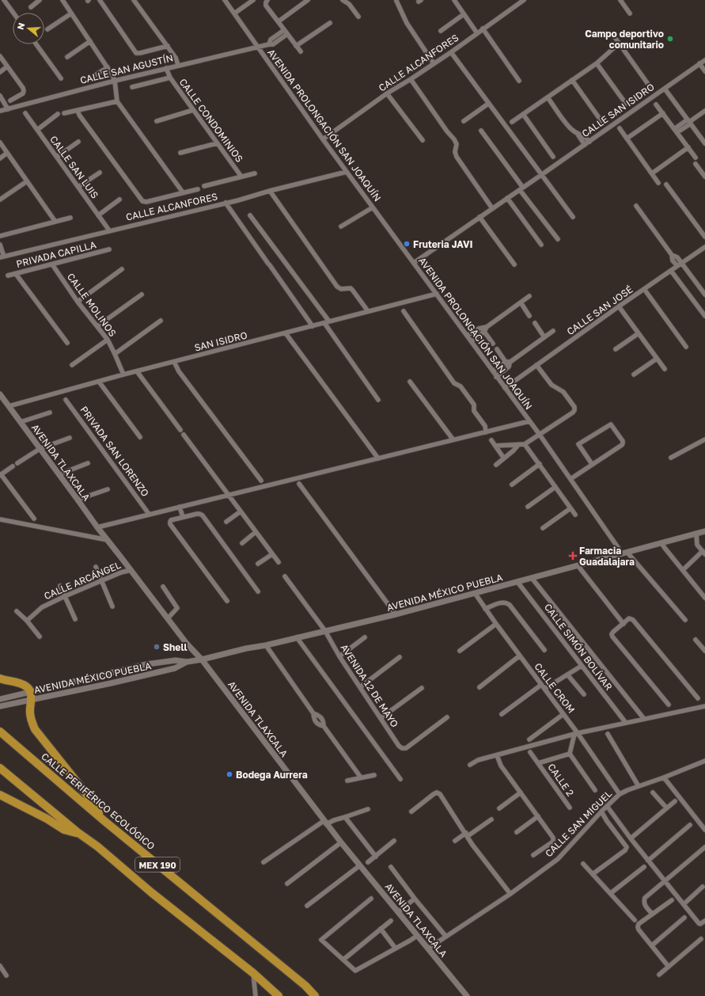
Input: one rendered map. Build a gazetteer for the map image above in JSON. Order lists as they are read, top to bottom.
{
  "streets": {
    "highway": ["CALLE PERIFÉRICO ECOLÓGICO", "MEX 190"],
    "main road": ["AVENIDA TLAXCALA", "AVENIDA MÉXICO PUEBLA"],
    "street": [
      "CALLE ALCANFORES",
      "CALLE SAN AGUSTÍN",
      "CALLE SAN ISIDRO",
      "CALLE CONDOMINIOS",
      "AVENIDA PROLONGACIÓN SAN JOAQUÍN",
      "CALLE SAN LUIS",
      "PRIVADA CAPILLA",
      "CALLE MOLINOS",
      "CALLE SAN JOSÉ",
      "SAN ISIDRO",
      "PRIVADA SAN LORENZO",
      "CALLE ARCÁNGEL",
      "CALLE SIMÓN BOLÍVAR",
      "AVENIDA 12 DE MAYO",
      "CALLE CROM",
      "CALLE 2",
      "CALLE SAN MIGUEL"
    ]
  },
  "crossings": [
    ["CALLE ALCANFORES", "AVENIDA PROLONGACIÓN SAN JOAQUÍN"],
    ["CALLE ALCANFORES", "CALLE SAN LUIS"],
    ["CALLE SAN AGUSTÍN", "CALLE CONDOMINIOS"],
    ["CALLE SAN AGUSTÍN", "AVENIDA PROLONGACIÓN SAN JOAQUÍN"],
    ["CALLE SAN ISIDRO", "AVENIDA PROLONGACIÓN SAN JOAQUÍN"],
    ["AVENIDA PROLONGACIÓN SAN JOAQUÍN", "CALLE SAN JOSÉ"],
    ["AVENIDA PROLONGACIÓN SAN JOAQUÍN", "SAN ISIDRO"],
    ["AVENIDA PROLONGACIÓN SAN JOAQUÍN", "AVENIDA MÉXICO PUEBLA"],
    ["PRIVADA CAPILLA", "CALLE MOLINOS"],
    ["CALLE MOLINOS", "SAN ISIDRO"],
    ["SAN ISIDRO", "AVENIDA TLAXCALA"],
    ["AVENIDA TLAXCALA", "CALLE ARCÁNGEL"],
    ["AVENIDA TLAXCALA", "AVENIDA MÉXICO PUEBLA"],
    ["AVENIDA TLAXCALA", "CALLE SAN MIGUEL"],
    ["AVENIDA MÉXICO PUEBLA", "CALLE SIMÓN BOLÍVAR"],
    ["AVENIDA MÉXICO PUEBLA", "AVENIDA 12 DE MAYO"],
    ["AVENIDA MÉXICO PUEBLA", "CALLE CROM"],
    ["CALLE CROM", "CALLE SAN MIGUEL"]
  ],
  "places": {
    "other": [
      "Campo deportivo comunitario",
      "Fruteria JAVI",
      "Shell",
      "Bodega Aurrera"
    ],
    "health": ["Farmacia Guadalajara"]
  },
  "north": "left"
}
